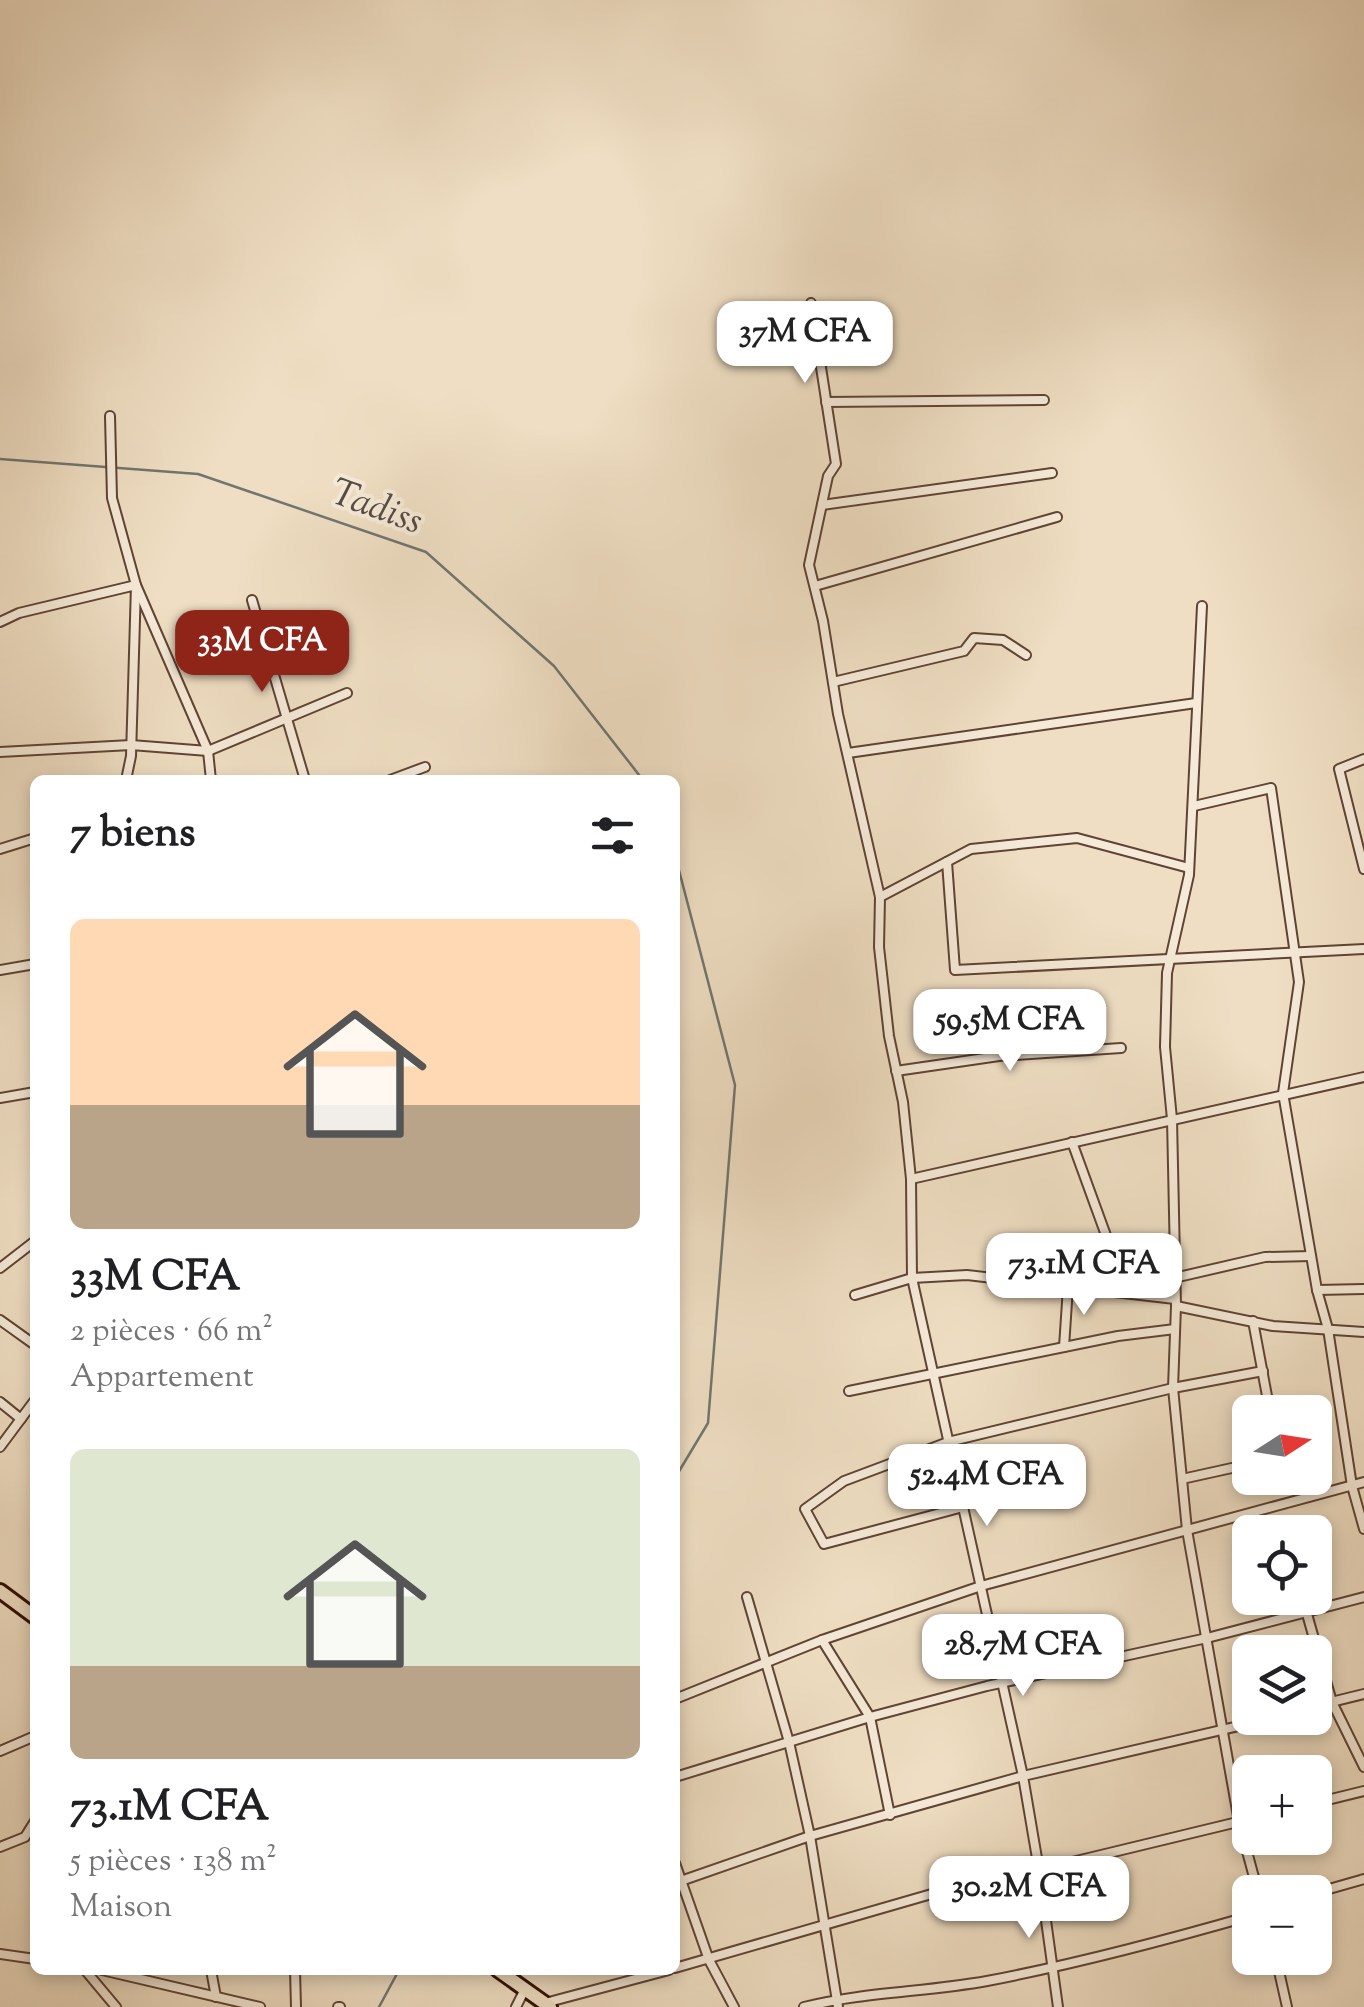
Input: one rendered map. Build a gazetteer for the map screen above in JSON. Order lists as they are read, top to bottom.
{
  "water": ["Tadiss"],
  "north": "right",
  "page": {
    "price": [
      "37M CFA",
      "33M CFA",
      "59.5M CFA",
      "73.1M CFA",
      "52.4M CFA",
      "28.7M CFA",
      "30.2M CFA"
    ],
    "heading": "7 biens",
    "list": [
      {
        "name": "33M CFA",
        "note": "2 pièces · 66 m² · Appartement"
      },
      {
        "name": "73.1M CFA",
        "note": "5 pièces · 138 m² · Maison"
      }
    ],
    "map_buttons": ["+", "−"]
  }
}
